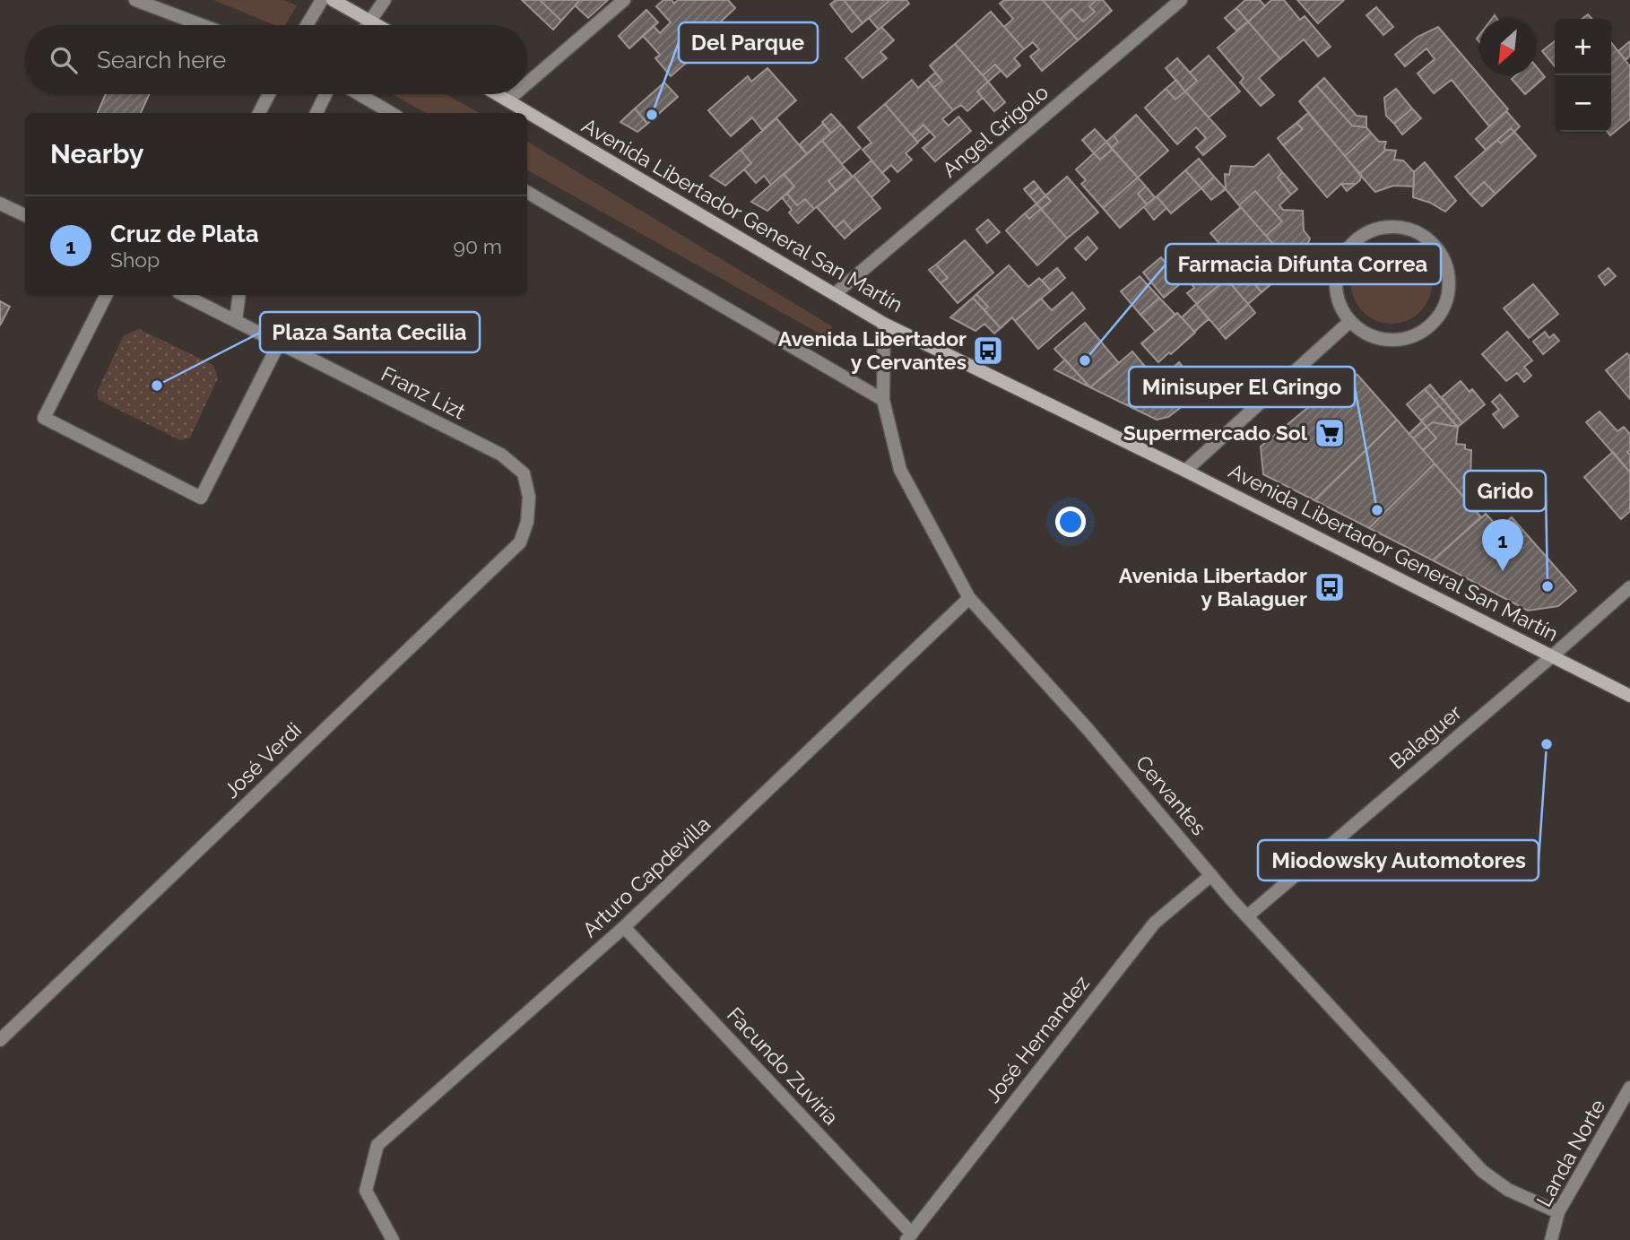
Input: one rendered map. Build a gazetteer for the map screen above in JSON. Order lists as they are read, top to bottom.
{
  "streets": {
    "main road": ["Avenida Libertador General San Martín"],
    "street": [
      "Angel Grigolo",
      "Franz Lizt",
      "Balaguer",
      "José Verdi",
      "Cervantes",
      "Arturo Capdevilla",
      "José Hernandez",
      "Facundo Zuviría",
      "Landa Norte"
    ]
  },
  "crossings": [
    ["Angel Grigolo", "Avenida Libertador General San Martín"],
    ["Avenida Libertador General San Martín", "Balaguer"],
    ["Avenida Libertador General San Martín", "Cervantes"],
    ["Franz Lizt", "José Verdi"],
    ["Balaguer", "Cervantes"],
    ["Cervantes", "Arturo Capdevilla"],
    ["Cervantes", "José Hernandez"],
    ["Cervantes", "Landa Norte"],
    ["Arturo Capdevilla", "Facundo Zuviría"],
    ["José Hernandez", "Facundo Zuviría"]
  ],
  "places": {
    "other": [
      "Del Parque",
      "Farmacia Difunta Correa",
      "Plaza Santa Cecilia",
      "Minisuper El Gringo",
      "Grido",
      "Miodowsky Automotores"
    ],
    "bus stop": ["Avenida Libertador y Cervantes", "Avenida Libertador y Balaguer"],
    "supermarket": ["Supermercado Sol"]
  },
  "north": "bottom left",
  "page": {
    "map_buttons": ["+", "−"],
    "search": "Search here",
    "heading": "Nearby",
    "list": [
      {
        "mark": "1",
        "name": "Cruz de Plata",
        "note": "Shop",
        "value": "90 m"
      }
    ],
    "pins": "1"
  }
}
